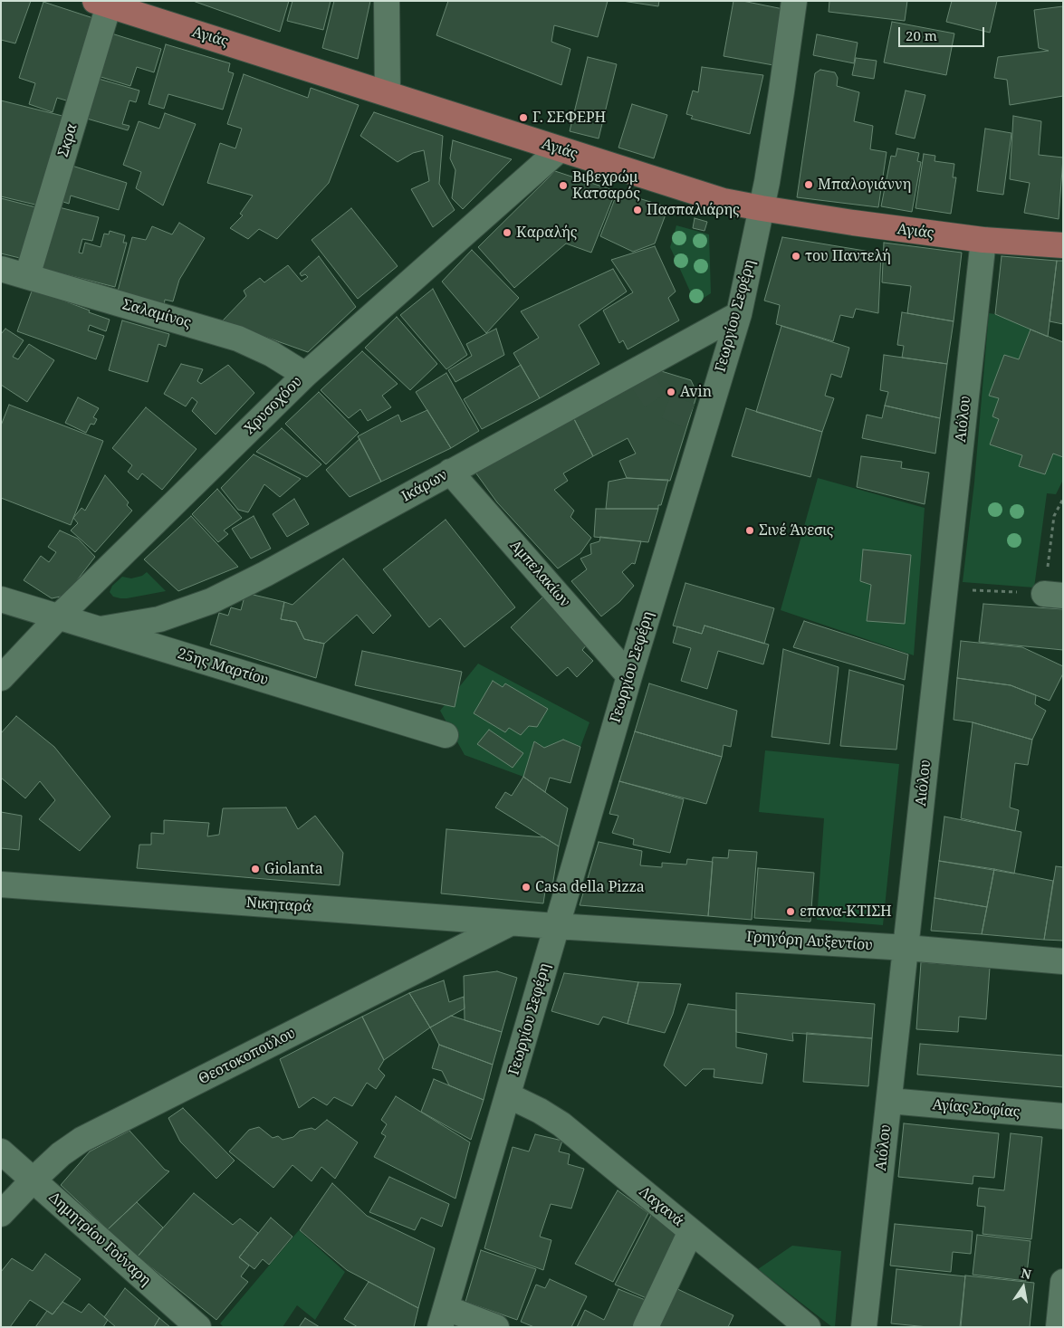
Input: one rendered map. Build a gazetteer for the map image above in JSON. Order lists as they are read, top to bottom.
{
  "streets": {
    "main road": ["Αγιάς"],
    "street": [
      "Σκρα",
      "Σαλαμίνος",
      "Γεωργίου Σεφέρη",
      "Χρυσοχόου",
      "Αιόλου",
      "Ικάρων",
      "Αμπελακίων",
      "25ης Μαρτίου",
      "Νικηταρά",
      "Γρηγόρη Αυξεντίου",
      "Θεοτοκοπούλου",
      "Αγίας Σοφίας",
      "Λαχανά",
      "Δημητρίου Γούναρη"
    ]
  },
  "crossings": [
    ["Αγιάς", "Σκρα"],
    ["Αγιάς", "Γεωργίου Σεφέρη"],
    ["Αγιάς", "Χρυσοχόου"],
    ["Αγιάς", "Αιόλου"],
    ["Σκρα", "Σαλαμίνος"],
    ["Σαλαμίνος", "Χρυσοχόου"],
    ["Γεωργίου Σεφέρη", "Ικάρων"],
    ["Γεωργίου Σεφέρη", "Αμπελακίων"],
    ["Γεωργίου Σεφέρη", "Νικηταρά"],
    ["Γεωργίου Σεφέρη", "Γρηγόρη Αυξεντίου"],
    ["Γεωργίου Σεφέρη", "Λαχανά"],
    ["Χρυσοχόου", "25ης Μαρτίου"],
    ["Αιόλου", "Γρηγόρη Αυξεντίου"],
    ["Αιόλου", "Αγίας Σοφίας"],
    ["Ικάρων", "Αμπελακίων"],
    ["Ικάρων", "25ης Μαρτίου"],
    ["Νικηταρά", "Γρηγόρη Αυξεντίου"],
    ["Νικηταρά", "Θεοτοκοπούλου"],
    ["Θεοτοκοπούλου", "Δημητρίου Γούναρη"]
  ],
  "places": [
    "Γ. ΣΕΦΕΡΗ",
    "Μπαλογιάννη",
    "Βιβεχρώμ Κατσαρός",
    "Πασπαλιάρης",
    "Καραλής",
    "του Παντελή",
    "Avin",
    "Σινέ Άνεσις",
    "Giolanta",
    "Casa della Pizza",
    "επανα-ΚΤΙΣΗ"
  ],
  "scale_bar": "20 m",
  "north": "top"
}
